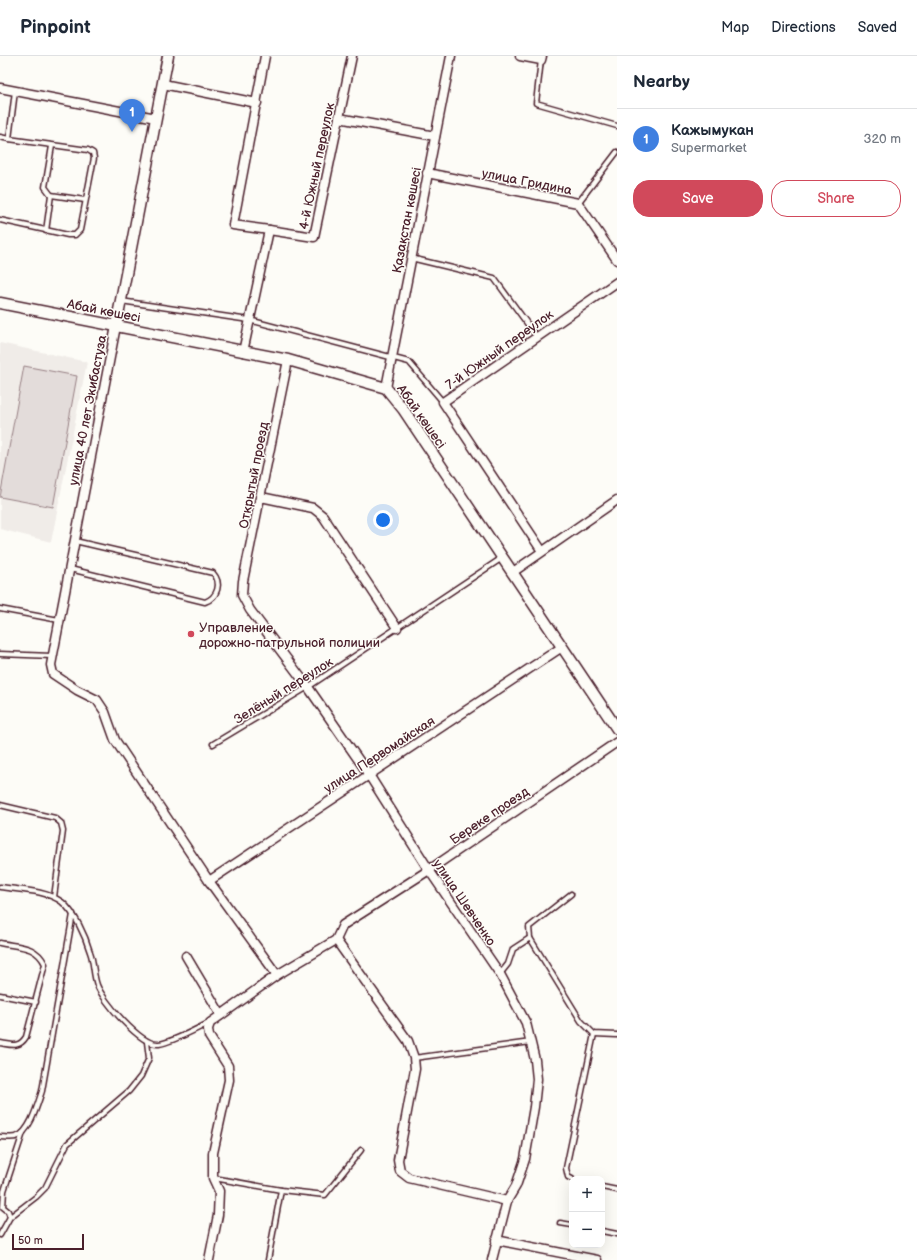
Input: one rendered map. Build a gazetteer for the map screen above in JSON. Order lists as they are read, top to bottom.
{
  "streets": {
    "street": [
      "4-й Южный переулок",
      "улица Гридина",
      "Қазақстан көшесі",
      "Абай көшесі",
      "7-й Южный переулок",
      "улица 40 лет Экибастуза",
      "Открытый проезд",
      "улица Первомайская",
      "Береке проезд",
      "улица Шевченко"
    ],
    "lane": ["Зелёный переулок"]
  },
  "crossings": [
    ["улица Гридина", "Қазақстан көшесі"],
    ["Қазақстан көшесі", "Абай көшесі"],
    ["Абай көшесі", "улица 40 лет Экибастуза"],
    ["Абай көшесі", "Открытый проезд"],
    ["Абай көшесі", "Зелёный переулок"],
    ["Абай көшесі", "улица Первомайская"],
    ["улица 40 лет Экибастуза", "улица Первомайская"],
    ["Открытый проезд", "улица Шевченко"],
    ["Зелёный переулок", "улица Шевченко"],
    ["улица Первомайская", "улица Шевченко"],
    ["Береке проезд", "улица Шевченко"]
  ],
  "places": ["Управление дорожно-патрульной полиции"],
  "scale_bar": "50 m",
  "page": {
    "header": "Pinpoint",
    "nav": ["Map", "Directions", "Saved"],
    "heading": "Nearby",
    "pins": "1",
    "list": [
      {
        "mark": "1",
        "name": "Кажымукан",
        "note": "Supermarket",
        "value": "320 m"
      }
    ],
    "buttons": ["Save", "Share"],
    "map_buttons": ["+", "−"],
    "scale": "50 m"
  }
}
